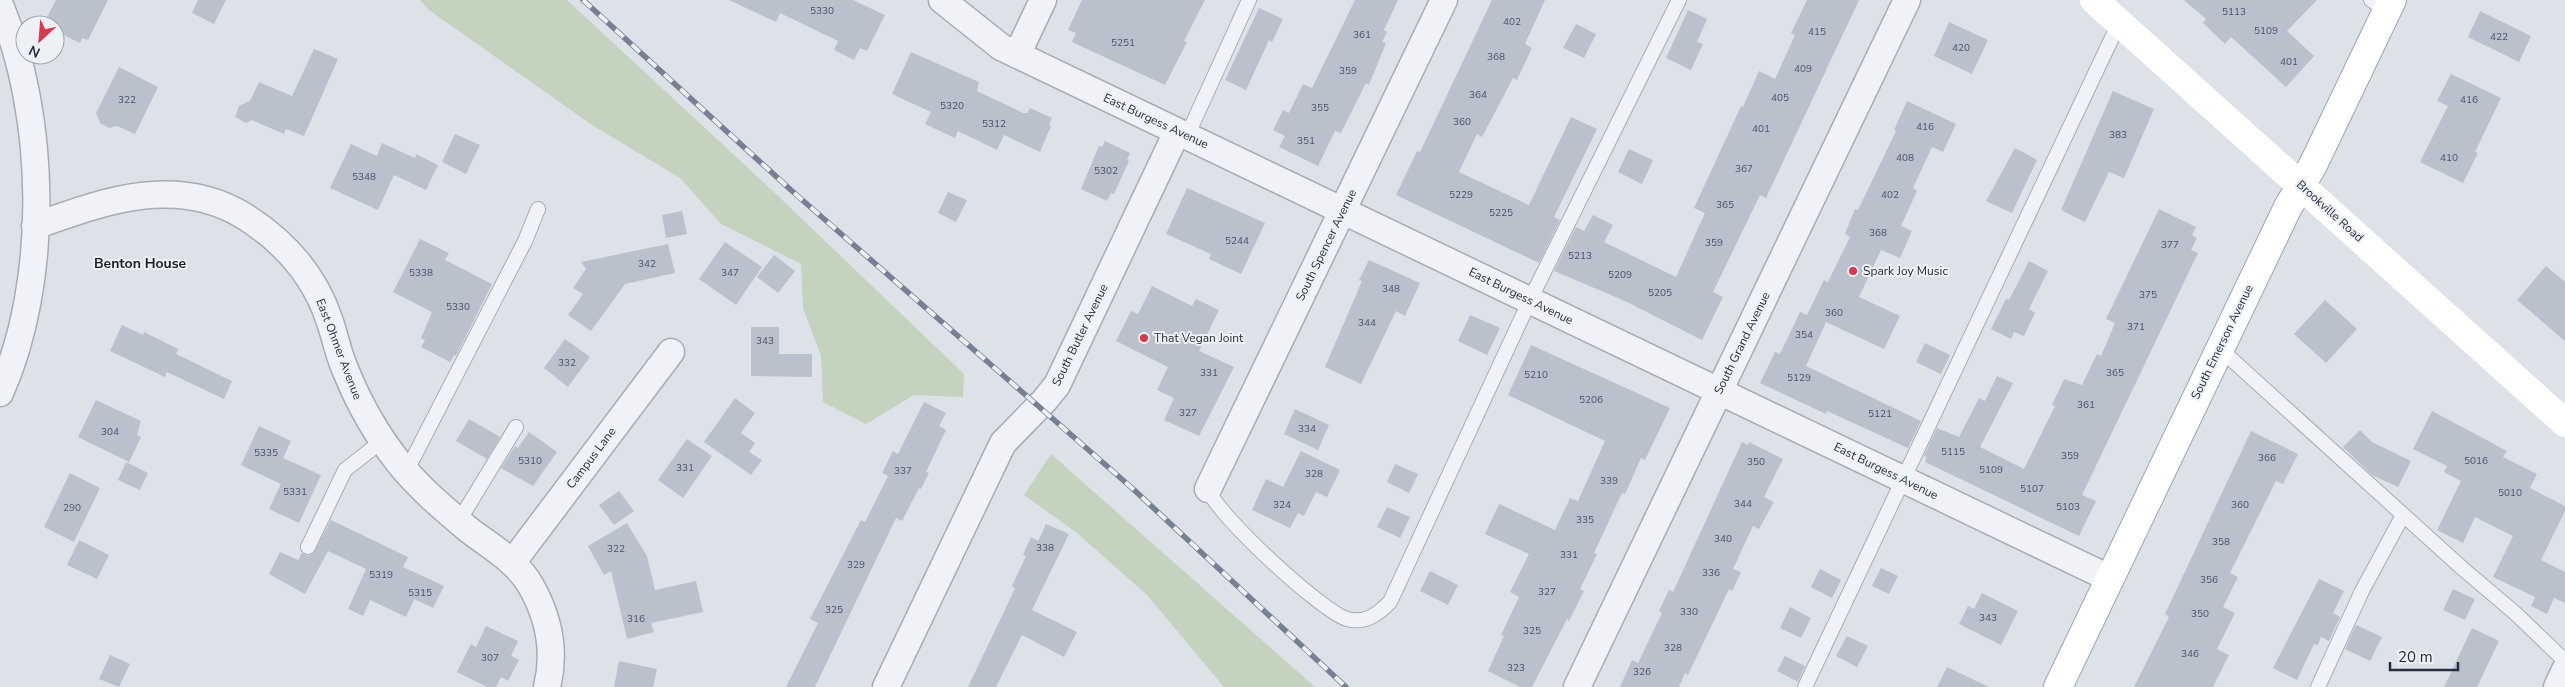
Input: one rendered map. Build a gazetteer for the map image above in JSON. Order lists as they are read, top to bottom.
{
  "streets": {
    "main road": ["Brookville Road", "South Emerson Avenue"],
    "street": [
      "East Burgess Avenue",
      "South Spencer Avenue",
      "South Butler Avenue",
      "South Grand Avenue",
      "East Ohmer Avenue",
      "Campus Lane"
    ]
  },
  "crossings": [
    ["East Burgess Avenue", "South Spencer Avenue"],
    ["East Burgess Avenue", "South Butler Avenue"],
    ["East Burgess Avenue", "South Emerson Avenue"],
    ["East Burgess Avenue", "South Grand Avenue"],
    ["Brookville Road", "South Emerson Avenue"],
    ["East Ohmer Avenue", "Campus Lane"]
  ],
  "districts": ["Benton House"],
  "places": ["Spark Joy Music", "That Vegan Joint"],
  "house_numbers": [
    "5330",
    "5113",
    "402",
    "5109",
    "415",
    "361",
    "422",
    "5251",
    "420",
    "368",
    "401",
    "409",
    "359",
    "364",
    "405",
    "322",
    "416",
    "5320",
    "355",
    "360",
    "5312",
    "416",
    "401",
    "383",
    "351",
    "408",
    "410",
    "367",
    "5302",
    "5348",
    "5229",
    "402",
    "365",
    "5225",
    "368",
    "5244",
    "359",
    "377",
    "5213",
    "342",
    "5338",
    "347",
    "5209",
    "348",
    "5205",
    "375",
    "5330",
    "360",
    "344",
    "371",
    "354",
    "343",
    "332",
    "331",
    "365",
    "5210",
    "5129",
    "5206",
    "361",
    "327",
    "5121",
    "334",
    "304",
    "5115",
    "5335",
    "359",
    "366",
    "5310",
    "5016",
    "350",
    "331",
    "5109",
    "337",
    "328",
    "339",
    "5107",
    "5331",
    "5010",
    "344",
    "324",
    "360",
    "5103",
    "290",
    "335",
    "340",
    "358",
    "338",
    "322",
    "331",
    "329",
    "336",
    "5319",
    "356",
    "327",
    "5315",
    "325",
    "330",
    "350",
    "343",
    "316",
    "325",
    "328",
    "346",
    "307",
    "323",
    "326"
  ],
  "scale_bar": "20 m",
  "north": "bottom left"
}
